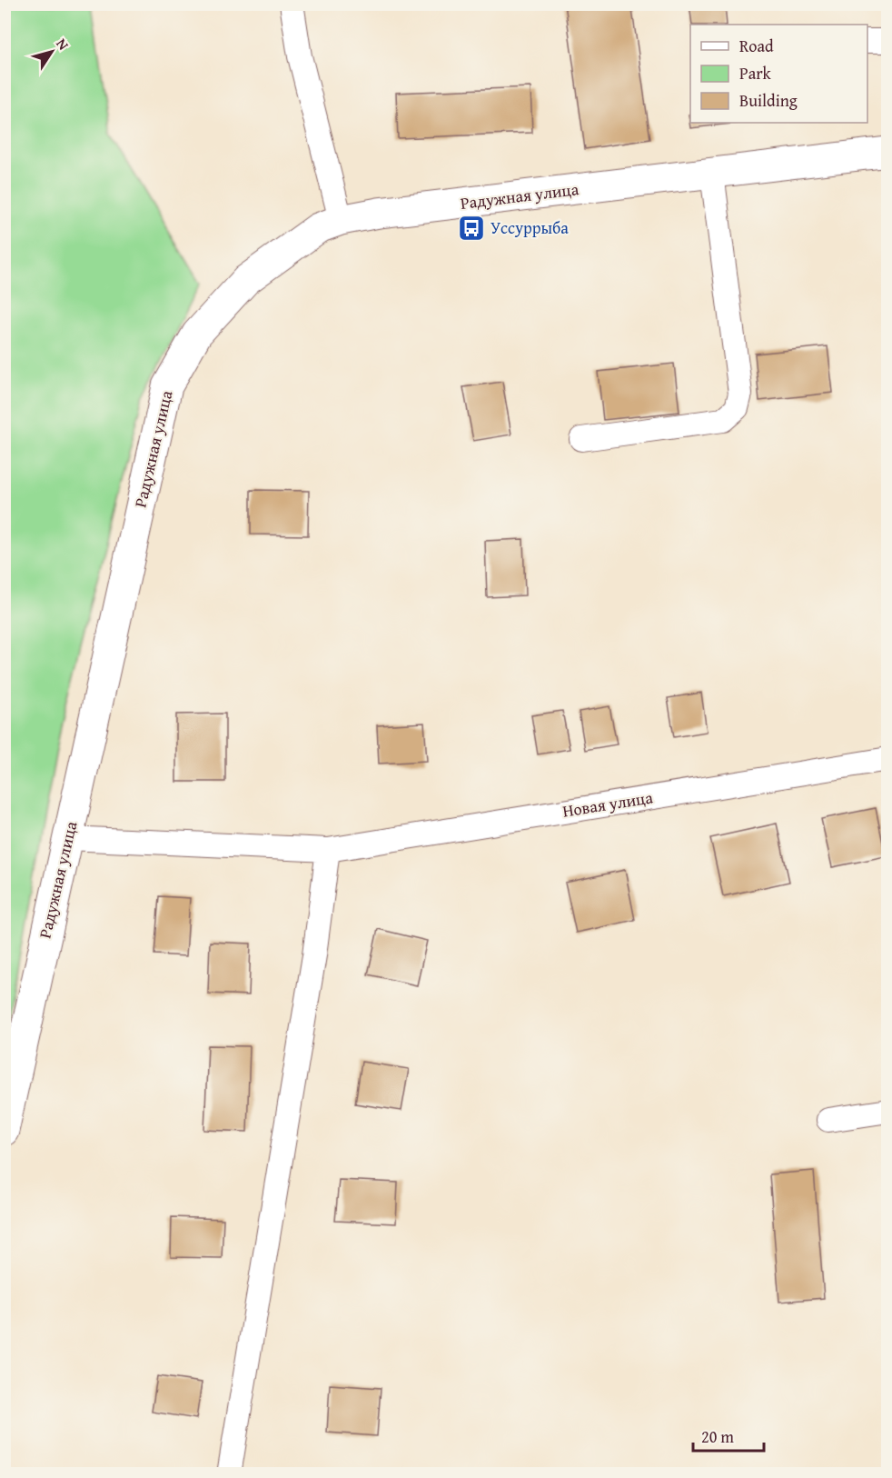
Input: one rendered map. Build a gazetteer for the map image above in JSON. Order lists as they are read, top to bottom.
{
  "streets": {
    "main road": ["Радужная улица"],
    "lane": ["Новая улица"]
  },
  "crossings": [
    ["Радужная улица", "Новая улица"]
  ],
  "places": {
    "bus stop": ["Уссуррыба"]
  },
  "legend": ["Road", "Park", "Building"],
  "scale_bar": "20 m",
  "north": "top right"
}
